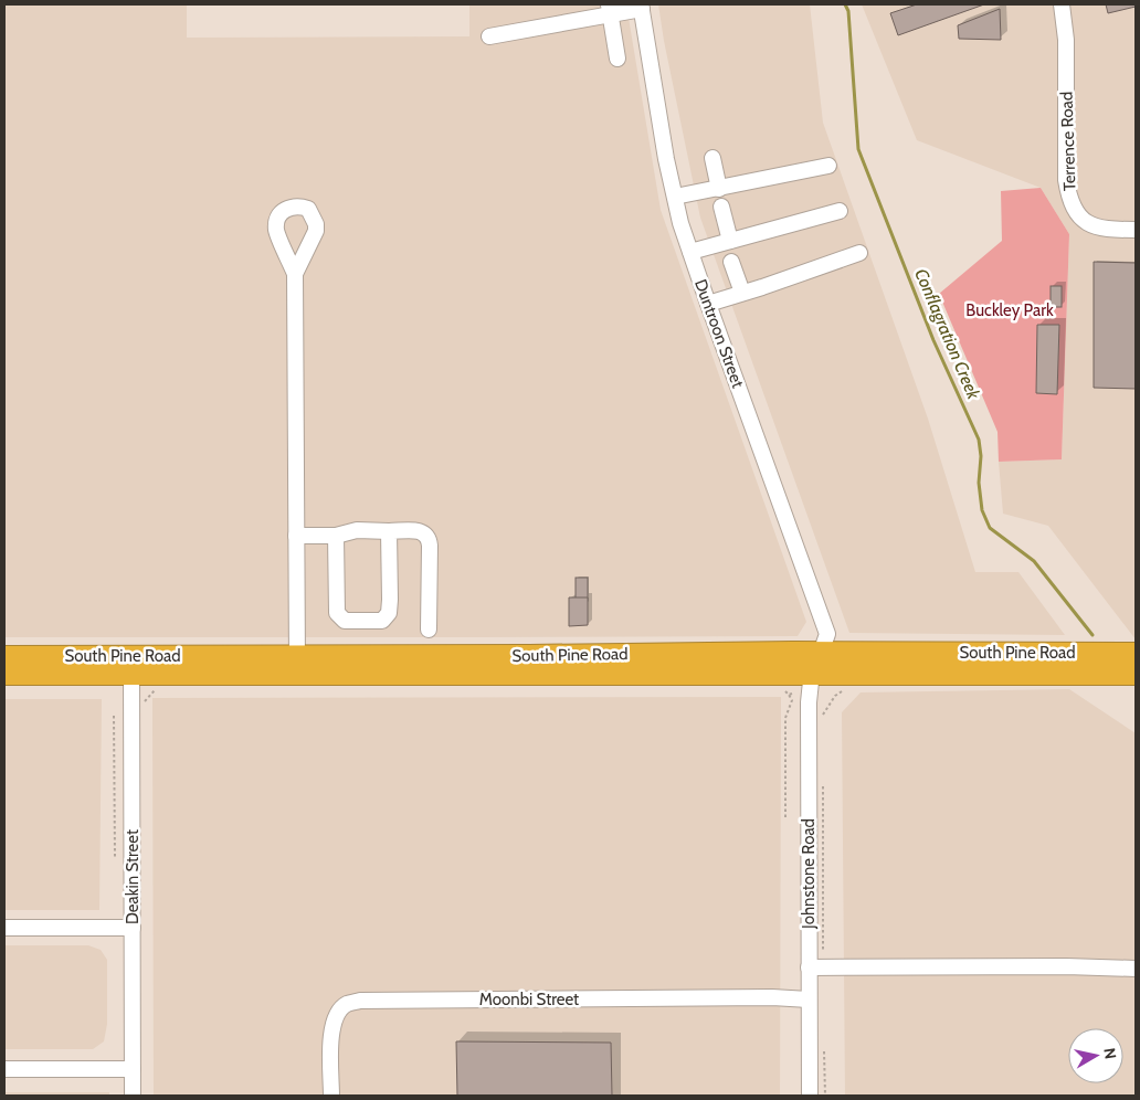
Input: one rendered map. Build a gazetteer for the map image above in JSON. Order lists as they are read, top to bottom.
{
  "streets": {
    "highway": ["South Pine Road"],
    "street": [
      "Terrence Road",
      "Duntroon Street",
      "Johnstone Road",
      "Deakin Street",
      "Moonbi Street"
    ]
  },
  "crossings": [
    ["Duntroon Street", "South Pine Road"],
    ["Duntroon Street", "Johnstone Road"],
    ["South Pine Road", "Johnstone Road"],
    ["South Pine Road", "Deakin Street"],
    ["Johnstone Road", "Moonbi Street"]
  ],
  "water": ["Conflagration Creek"],
  "parks": ["Buckley Park"],
  "north": "right"
}
